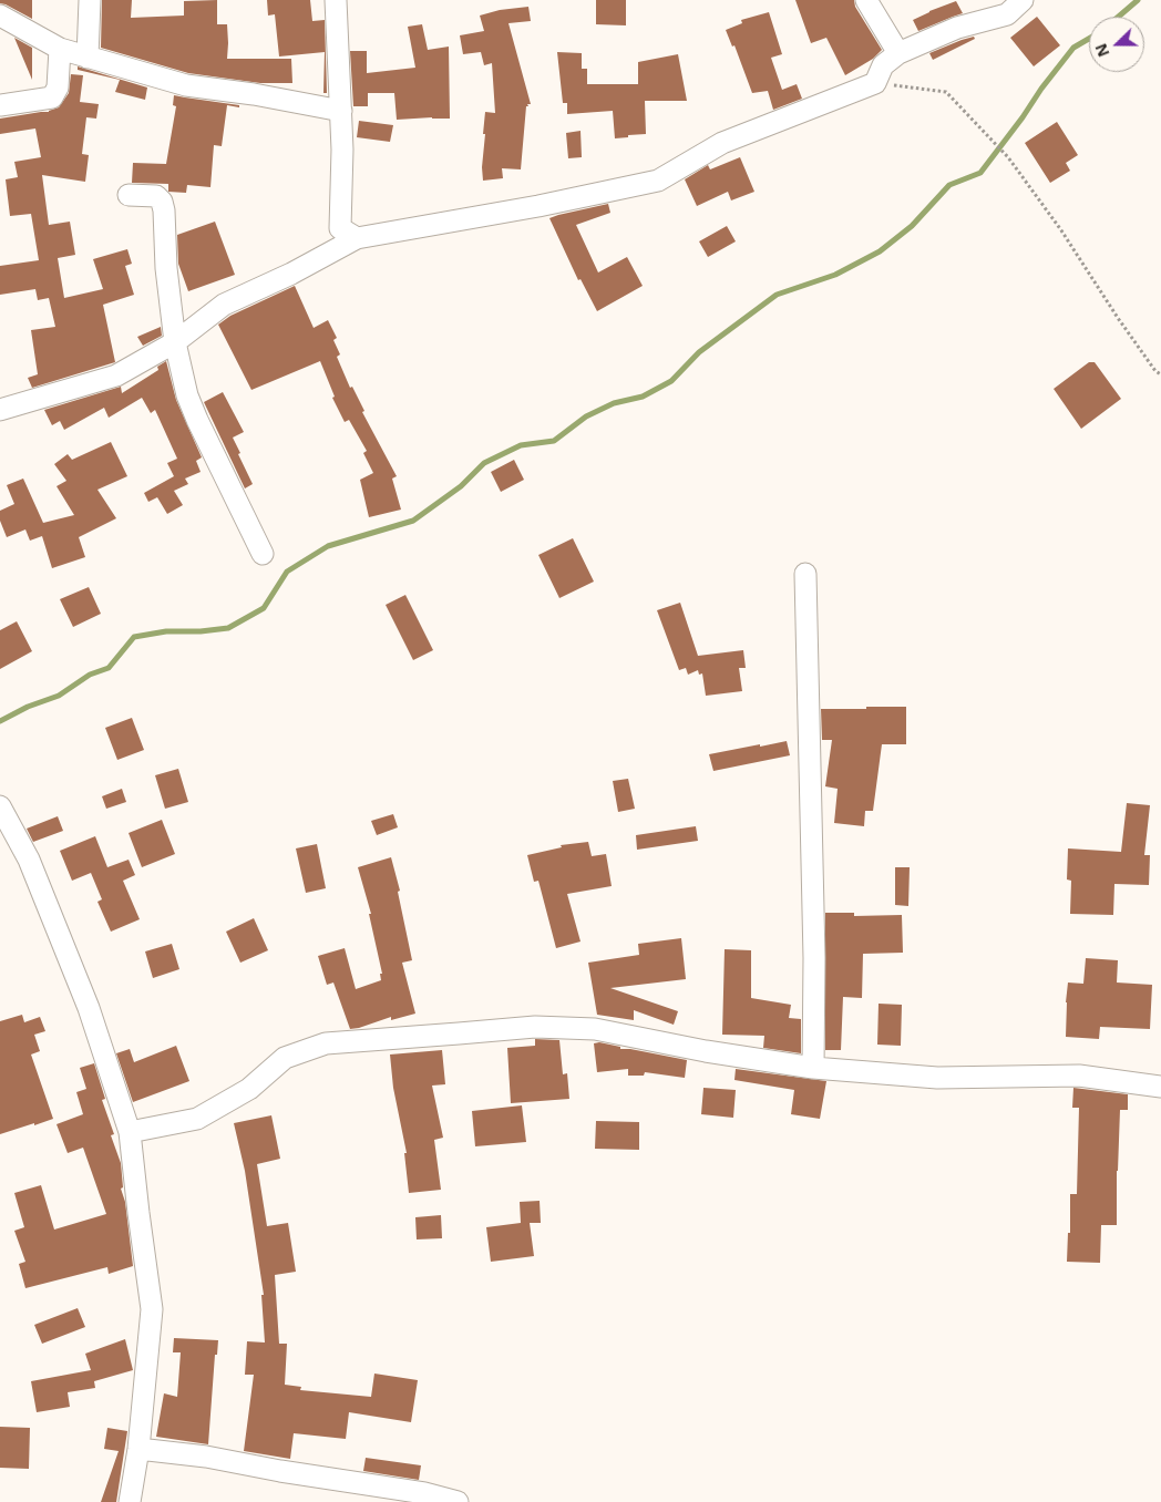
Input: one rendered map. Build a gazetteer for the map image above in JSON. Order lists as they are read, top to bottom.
{
  "north": "left"
}
